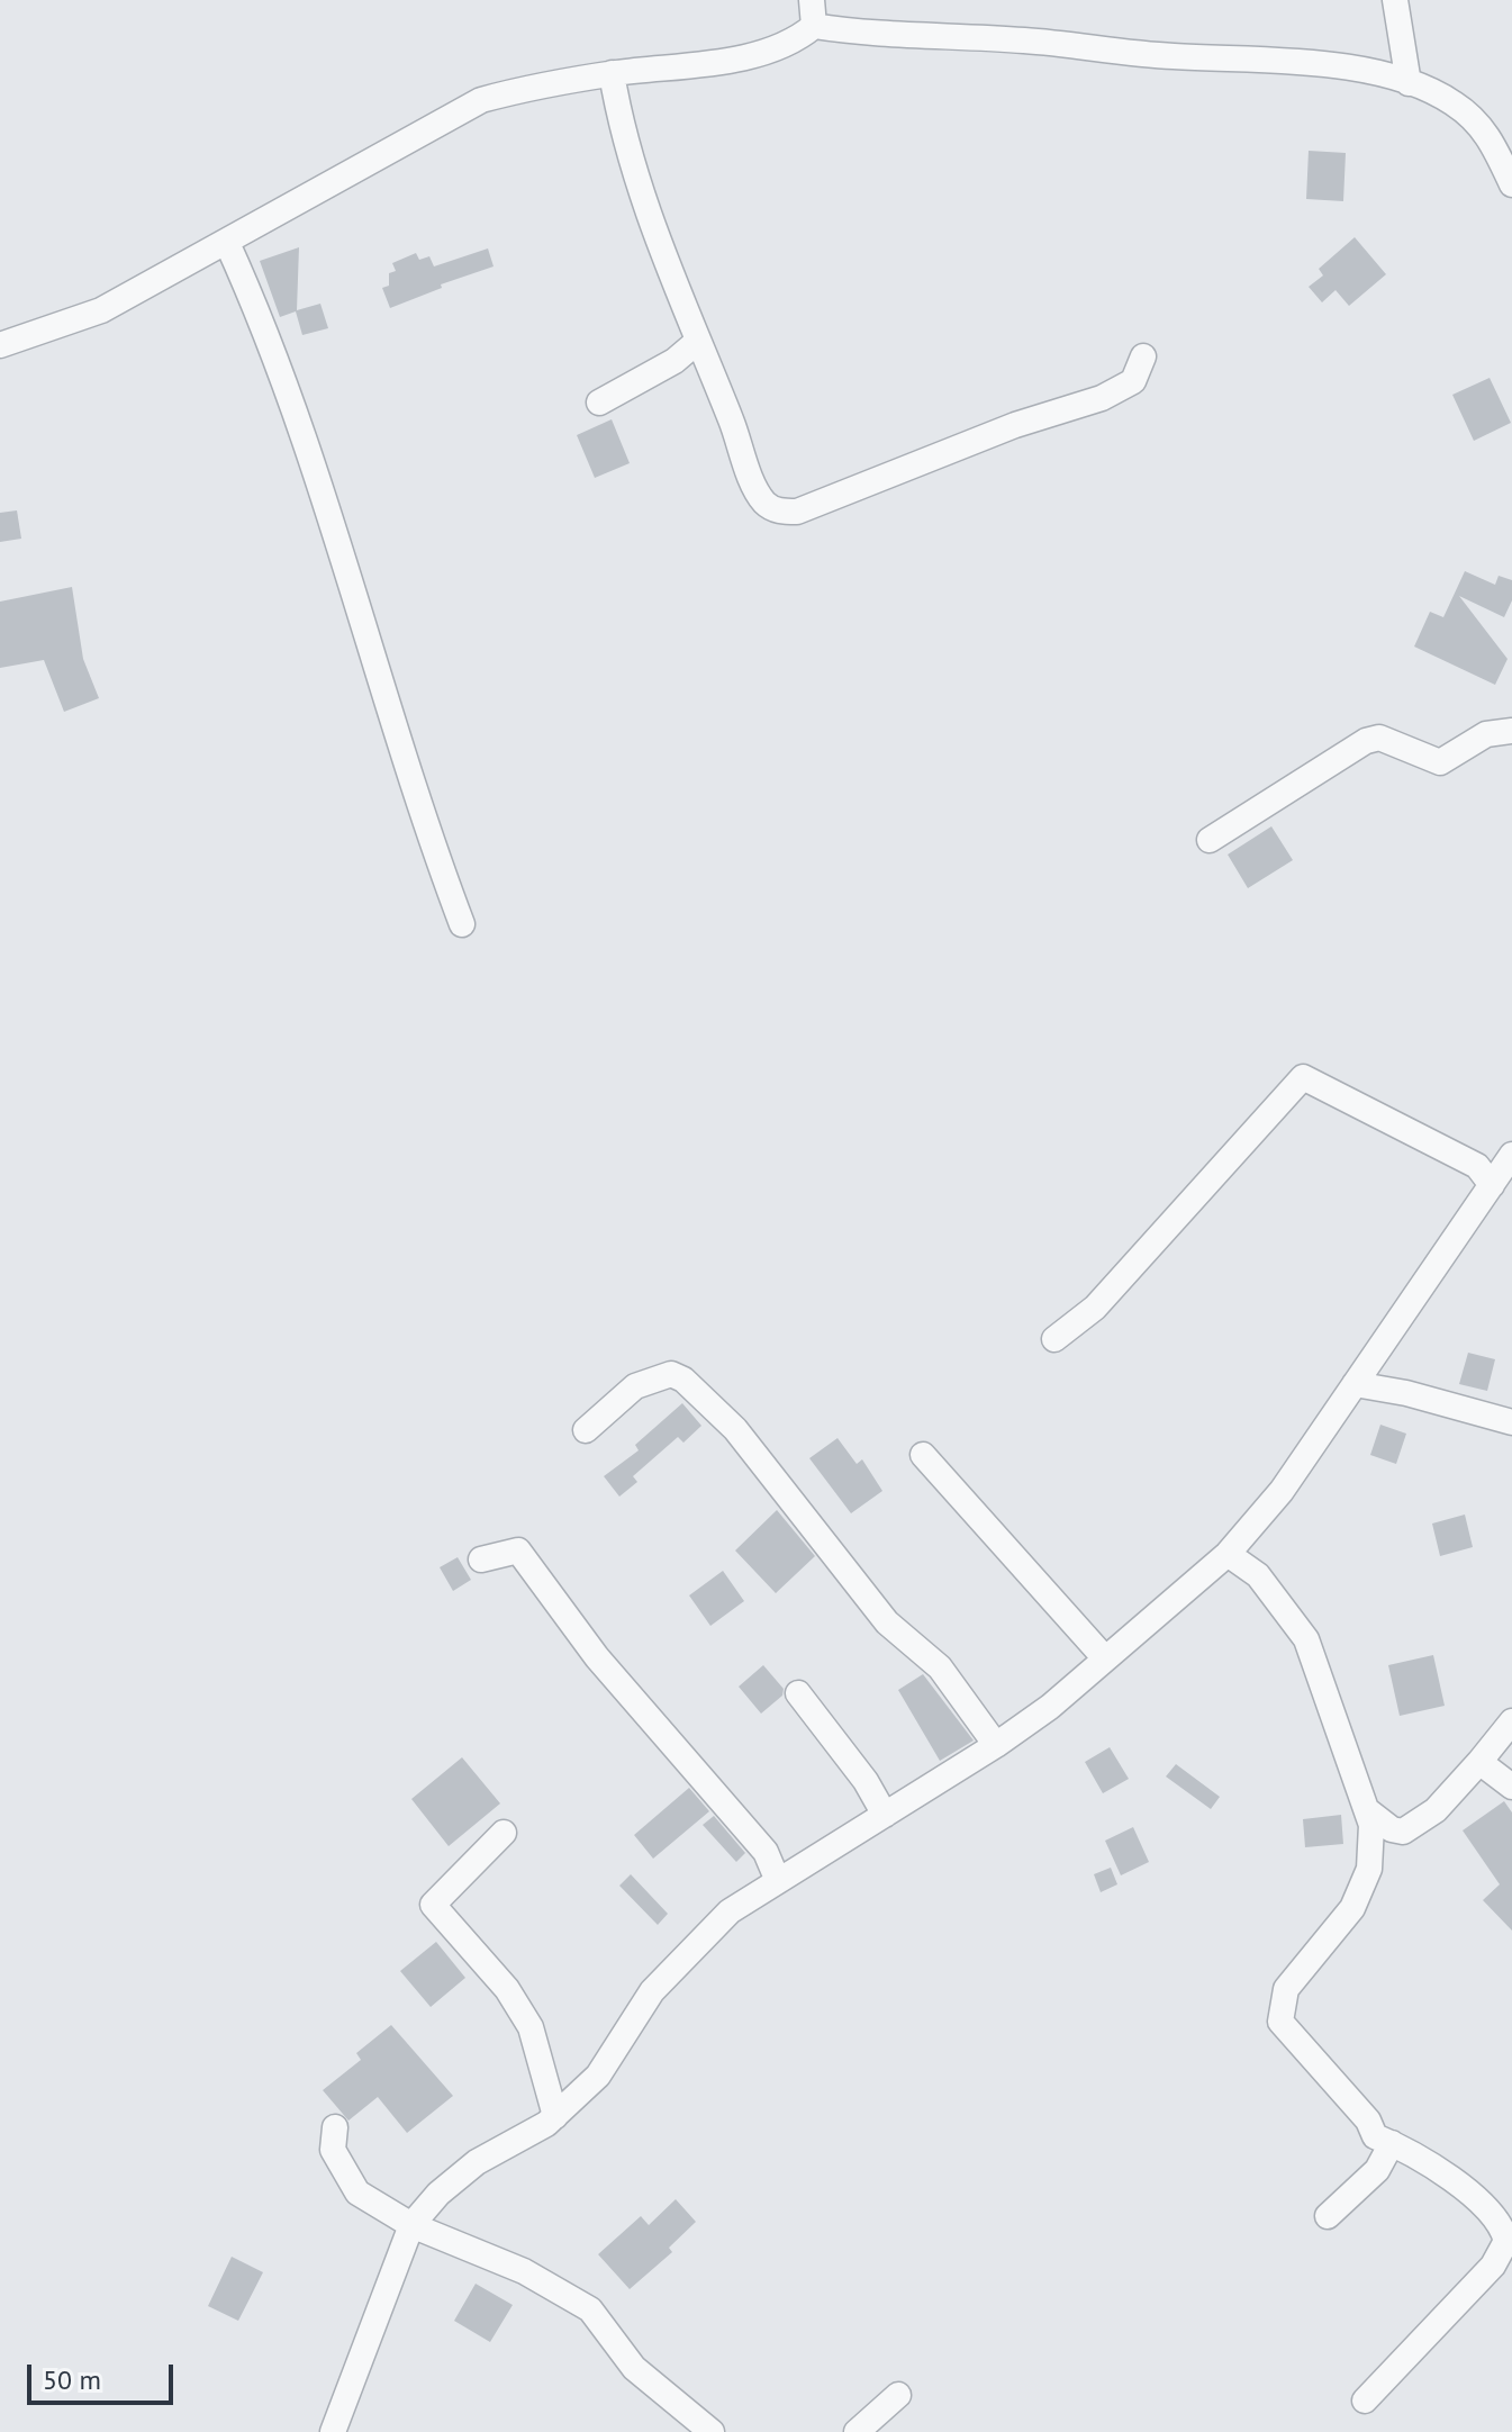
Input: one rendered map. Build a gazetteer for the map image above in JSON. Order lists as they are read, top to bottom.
{
  "scale_bar": "50 m"
}
